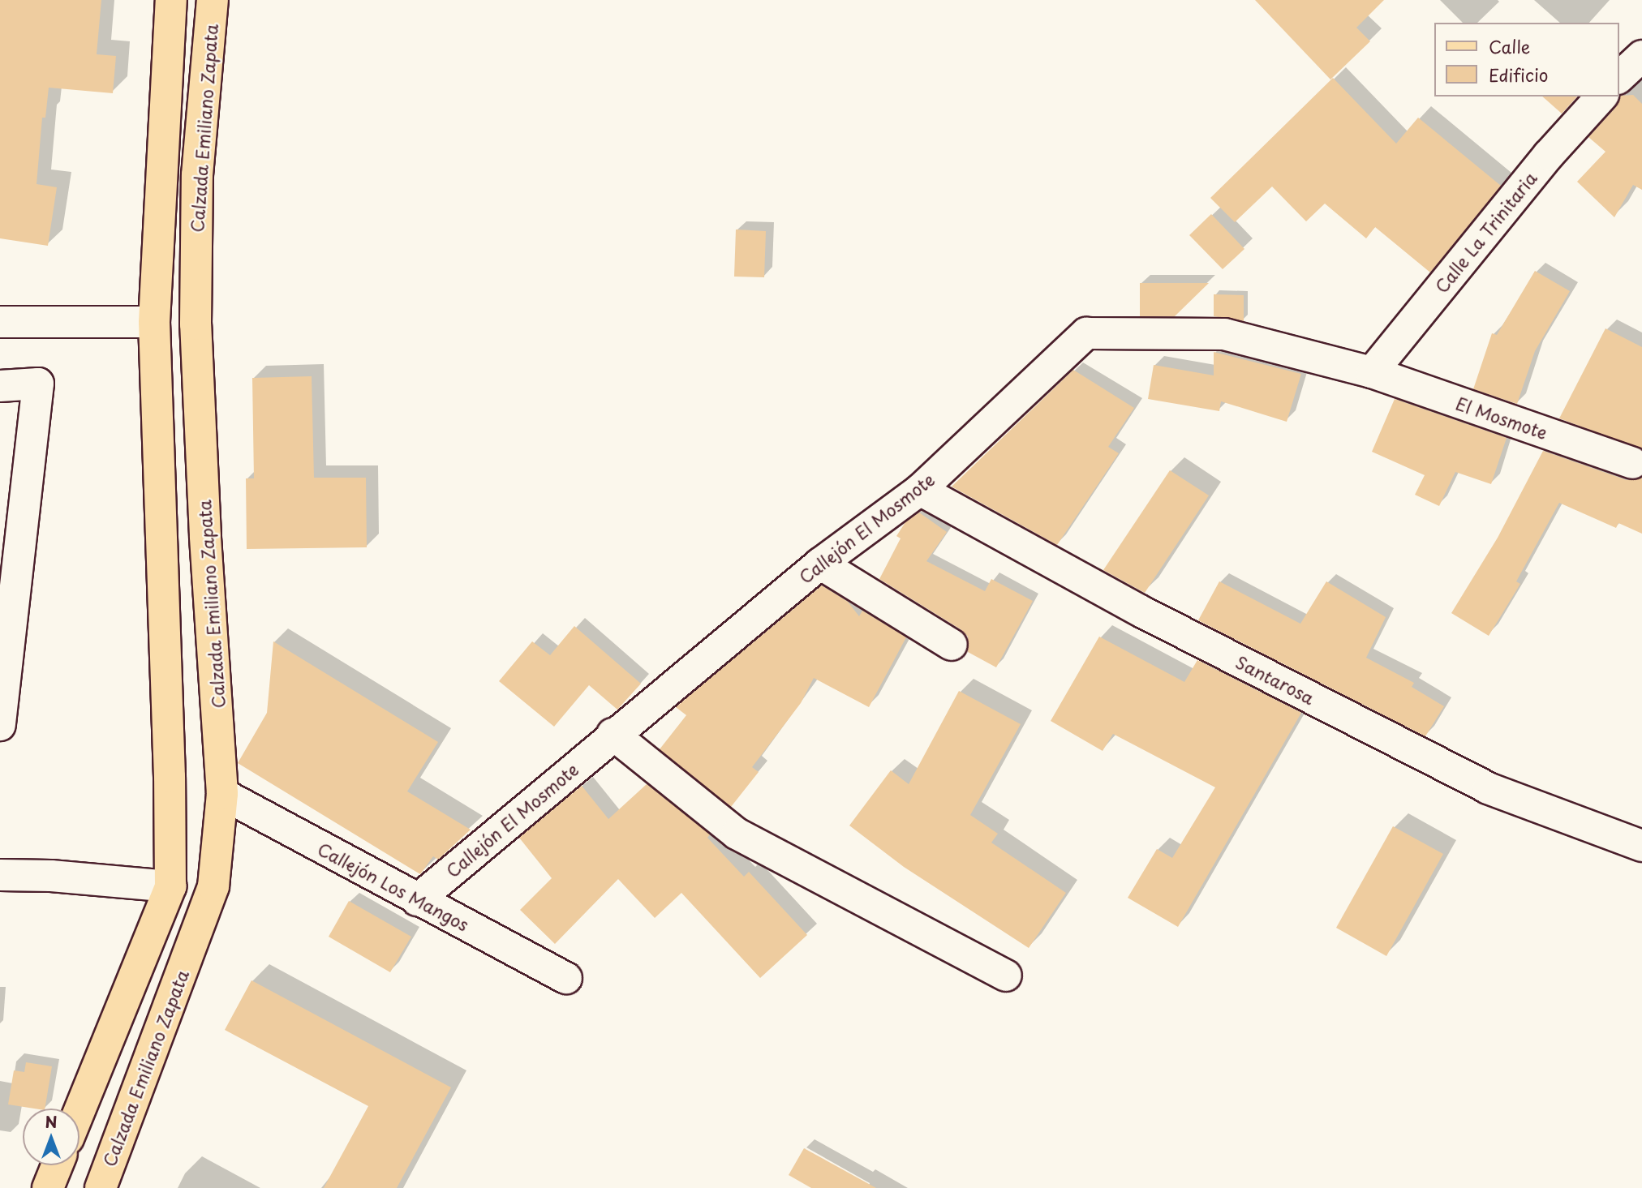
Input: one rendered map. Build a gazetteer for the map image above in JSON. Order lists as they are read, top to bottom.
{
  "streets": {
    "main road": ["Calzada Emiliano Zapata"],
    "street": [
      "Calle La Trinitaria",
      "El Mosmote",
      "Callejón El Mosmote",
      "Santarosa",
      "Callejón Los Mangos"
    ]
  },
  "crossings": [
    ["Calzada Emiliano Zapata", "Callejón Los Mangos"],
    ["Calle La Trinitaria", "El Mosmote"],
    ["Calle La Trinitaria", "Callejón El Mosmote"],
    ["El Mosmote", "Callejón El Mosmote"],
    ["Callejón El Mosmote", "Santarosa"],
    ["Callejón El Mosmote", "Callejón Los Mangos"]
  ],
  "legend": ["Calle", "Edificio"],
  "north": "top"
}
